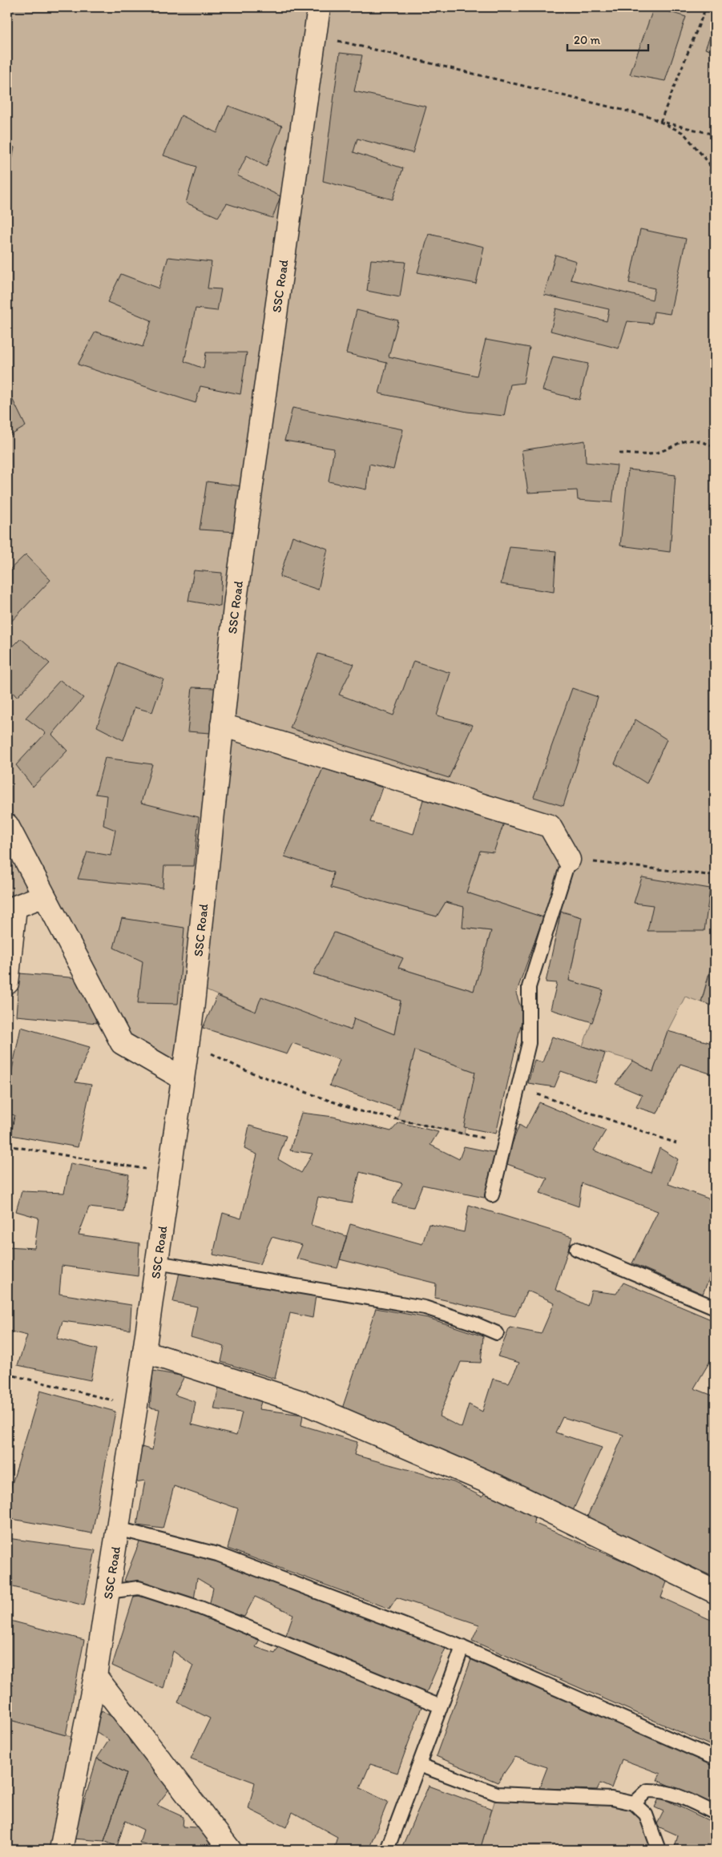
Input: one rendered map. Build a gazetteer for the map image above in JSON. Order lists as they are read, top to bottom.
{
  "streets": {
    "street": ["SSC Road"]
  },
  "scale_bar": "20 m"
}
